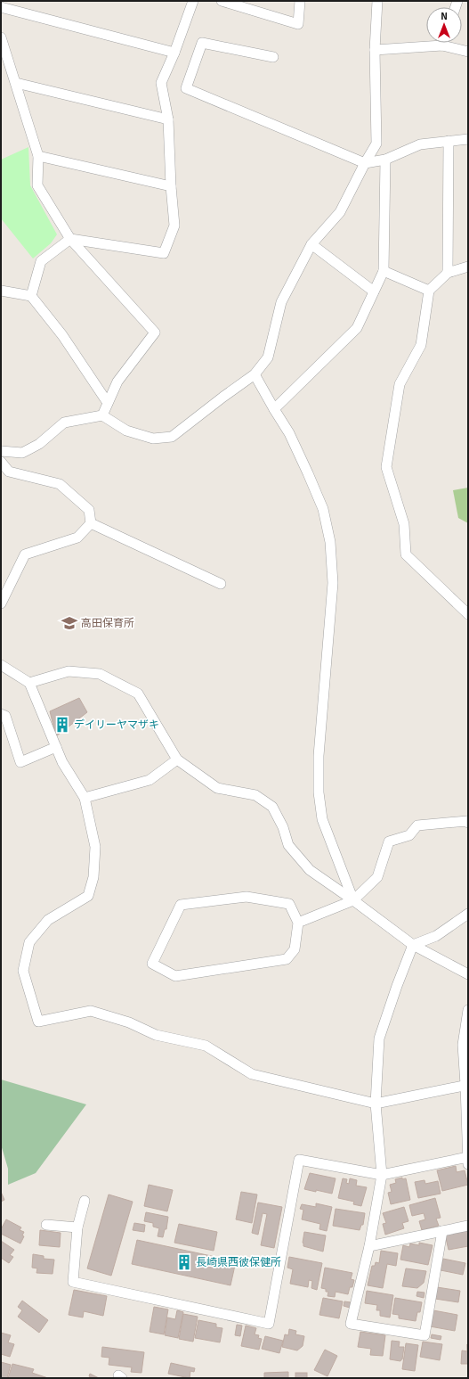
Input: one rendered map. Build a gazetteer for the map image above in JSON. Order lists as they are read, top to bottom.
{
  "places": {
    "school or university": ["高田保育所"],
    "building": ["デイリーヤマザキ", "長崎県西彼保健所"]
  },
  "north": "top"
}
